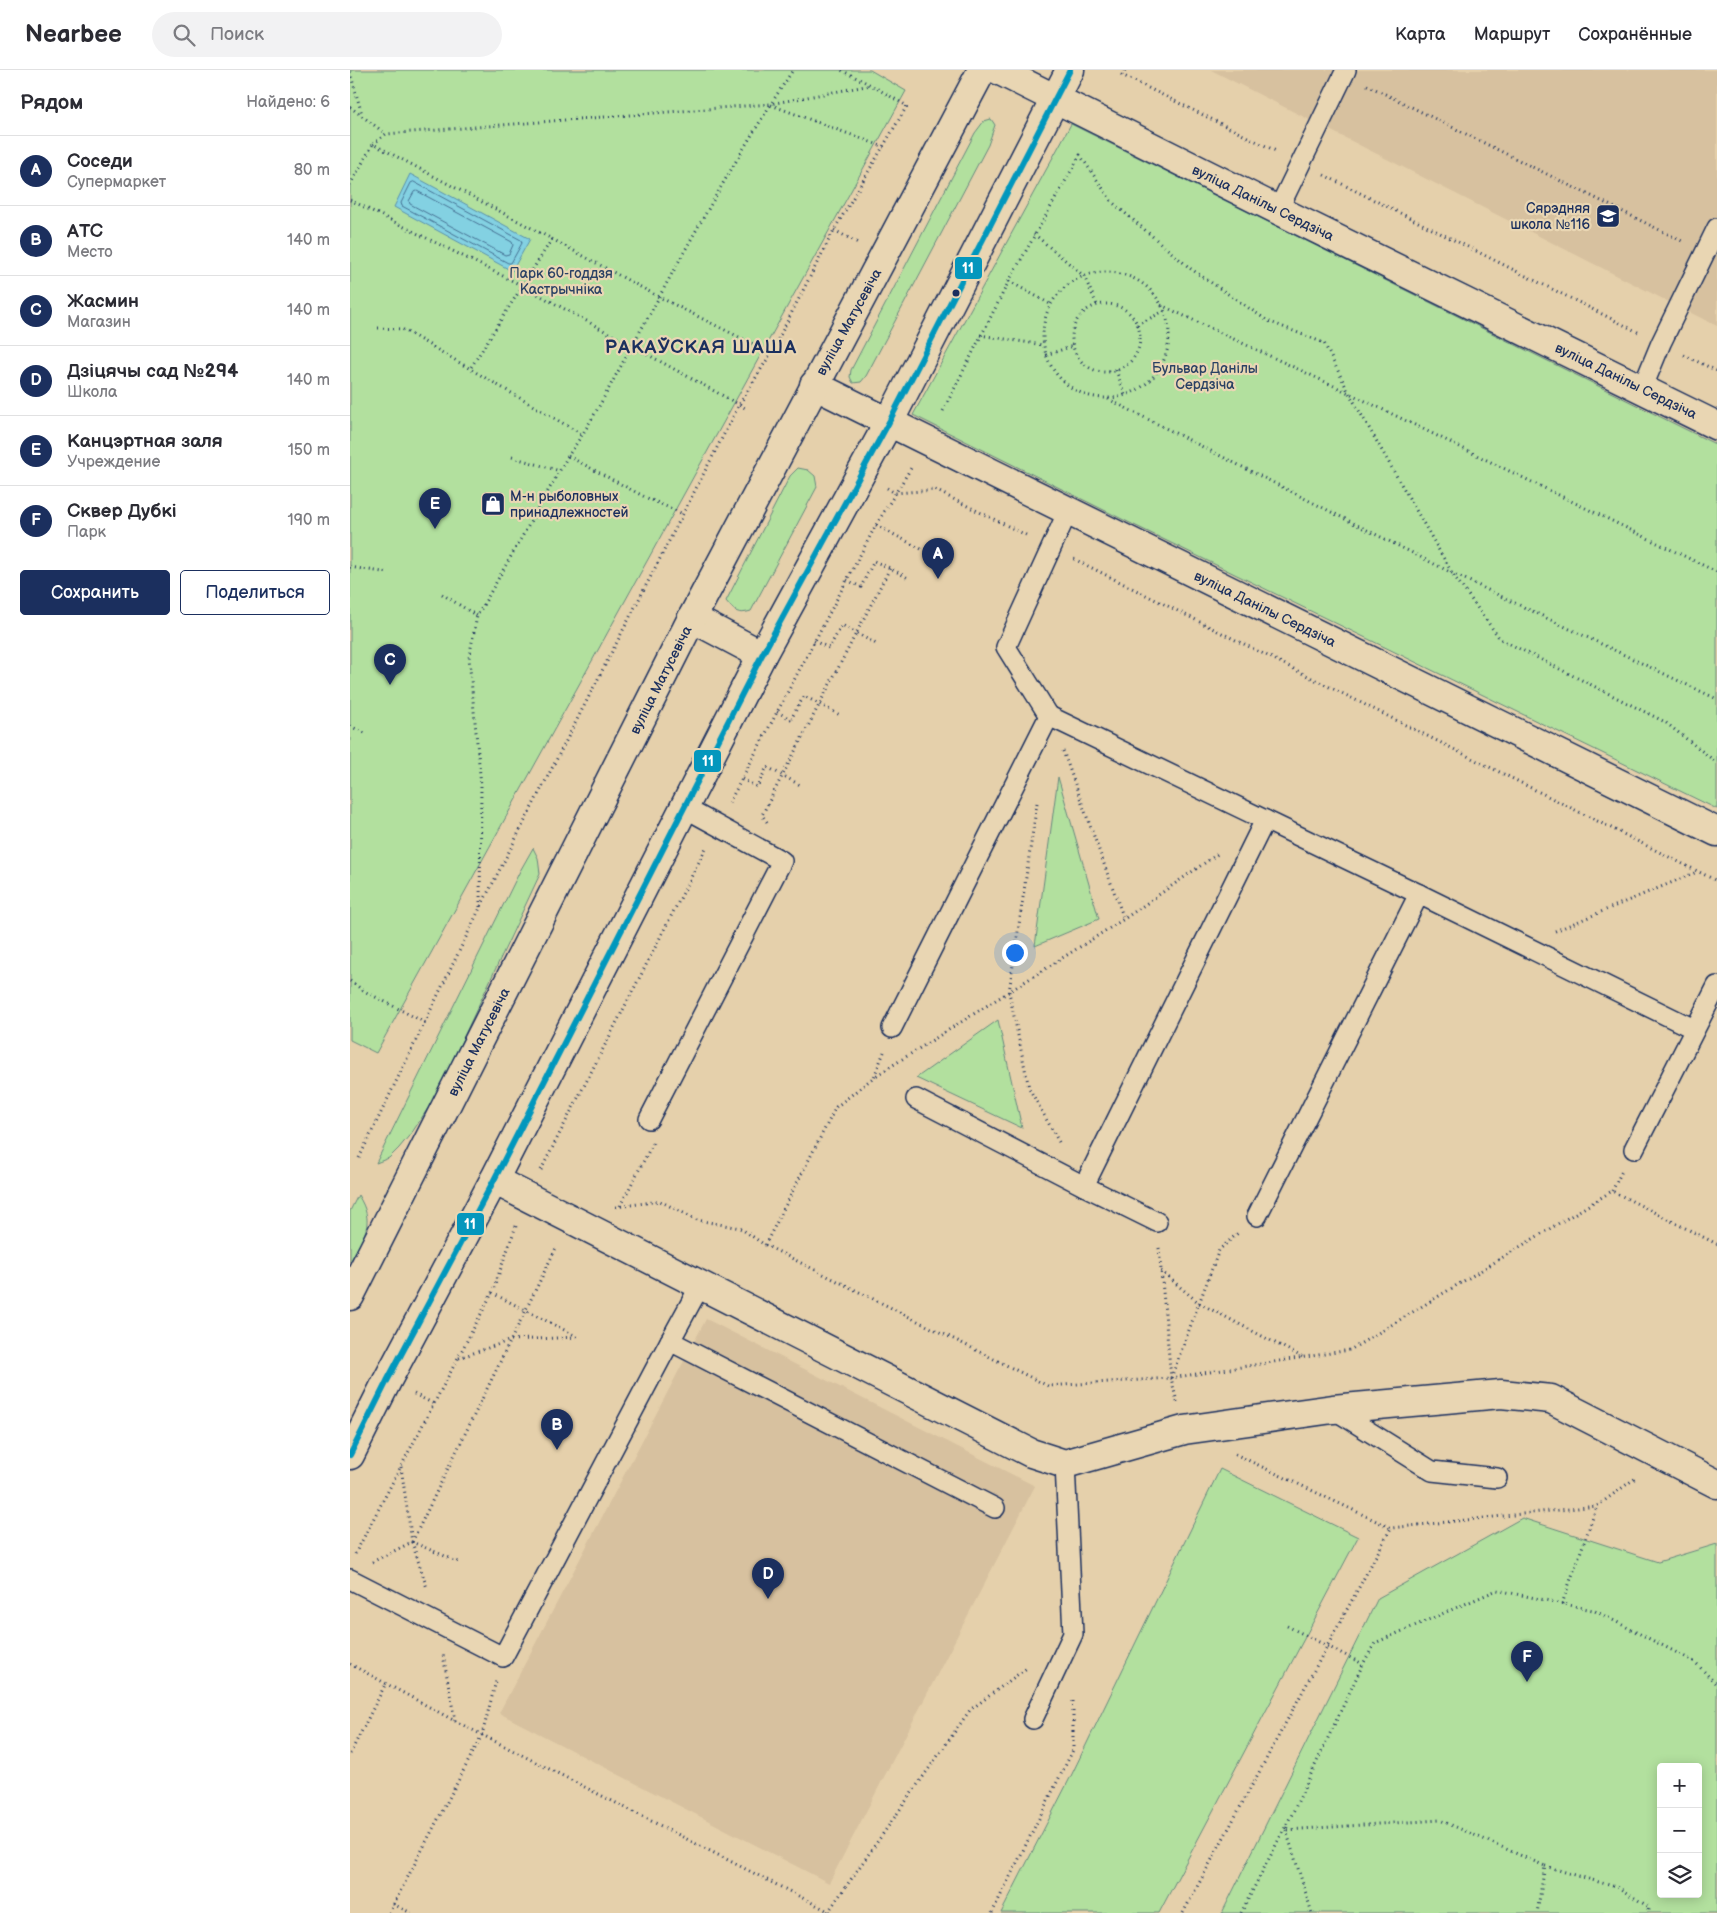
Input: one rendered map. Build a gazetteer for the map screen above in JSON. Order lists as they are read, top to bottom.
{
  "streets": {
    "street": ["вуліца Данілы Сердзіча", "вуліца Матусевіча"]
  },
  "crossings": [
    ["вуліца Данілы Сердзіча", "вуліца Матусевіча"]
  ],
  "districts": ["РАКАЎСКАЯ ШАША"],
  "parks": ["Парк 60-годдзя Кастрычніка", "Бульвар Данілы Сердзіча"],
  "places": {
    "school or university": ["Сярэдняя школа №116"],
    "shop": ["М-н рыболовных принадлежностей"]
  },
  "lines": ["transit line 11"],
  "page": {
    "header": "Nearbee",
    "search": "Поиск",
    "nav": ["Карта", "Маршрут", "Сохранённые"],
    "heading": ["Рядом", "Найдено: 6"],
    "list": [
      {
        "mark": "A",
        "name": "Соседи",
        "note": "Супермаркет",
        "value": "80 m"
      },
      {
        "mark": "B",
        "name": "АТС",
        "note": "Место",
        "value": "140 m"
      },
      {
        "mark": "C",
        "name": "Жасмин",
        "note": "Магазин",
        "value": "140 m"
      },
      {
        "mark": "D",
        "name": "Дзіцячы сад №294",
        "note": "Школа",
        "value": "140 m"
      },
      {
        "mark": "E",
        "name": "Канцэртная заля",
        "note": "Учреждение",
        "value": "150 m"
      },
      {
        "mark": "F",
        "name": "Сквер Дубкі",
        "note": "Парк",
        "value": "190 m"
      }
    ],
    "pins": [
      "E",
      "A",
      "C",
      "B",
      "D",
      "F"
    ],
    "buttons": ["Сохранить", "Поделиться"],
    "map_buttons": ["+", "−"]
  }
}
